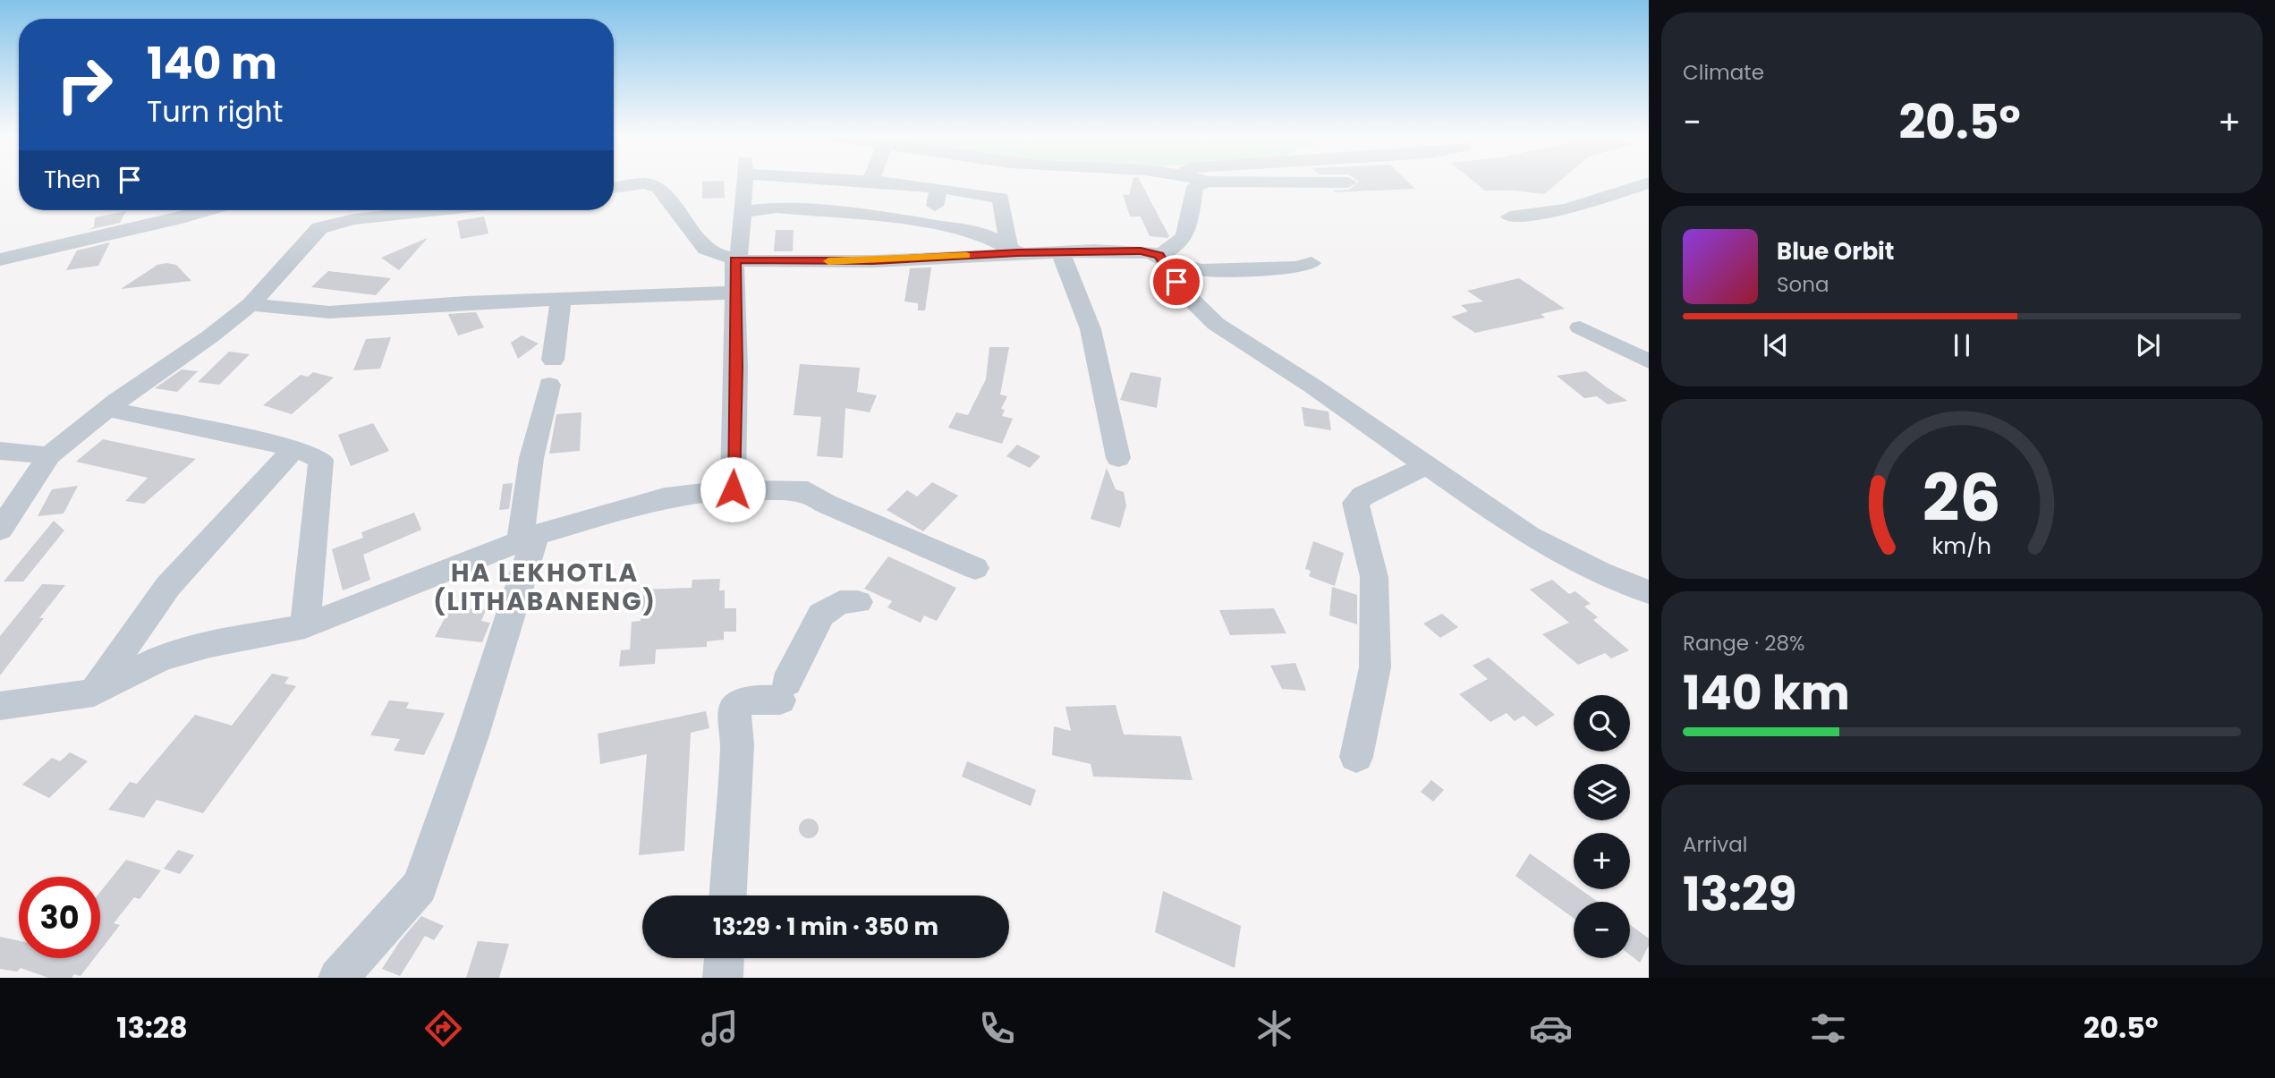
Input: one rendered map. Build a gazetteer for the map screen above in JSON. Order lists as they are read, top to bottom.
{
  "districts": ["HA LEKHOTLA (LITHABANENG)"],
  "page": {
    "tile": [
      "Climate",
      ["Range · 28%", "140 km"],
      ["Arrival", "13:29"]
    ],
    "turn": ["140 m", "Turn right"],
    "heat": ["−", "20.5°", "+"],
    "then": "Then",
    "song": ["Blue Orbit", "Sona"],
    "map_buttons": ["+", "−"],
    "limit": "30",
    "trip": "13:29 · 1 min · 350 m",
    "tabs": ["13:28", "20.5°"],
    "gauge": ["26", "km/h"]
  }
}
